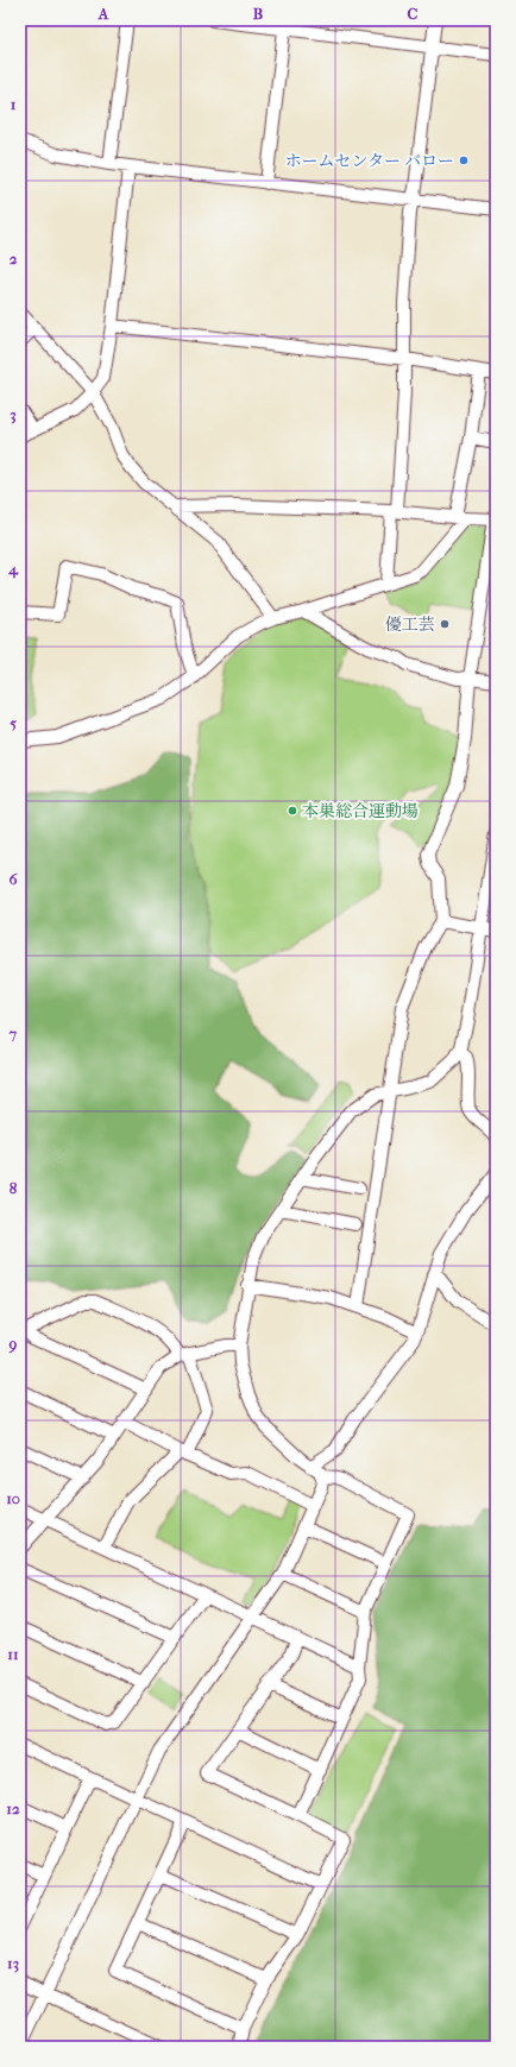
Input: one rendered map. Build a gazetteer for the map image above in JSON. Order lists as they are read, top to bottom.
{
  "places": ["ホームセンター バロー", "優工芸", "本巣総合運動場"],
  "grid": {
    "columns": ["A", "B", "C"],
    "rows": [
      "1",
      "2",
      "3",
      "4",
      "5",
      "6",
      "7",
      "8",
      "9",
      "10",
      "11",
      "12",
      "13"
    ]
  }
}
